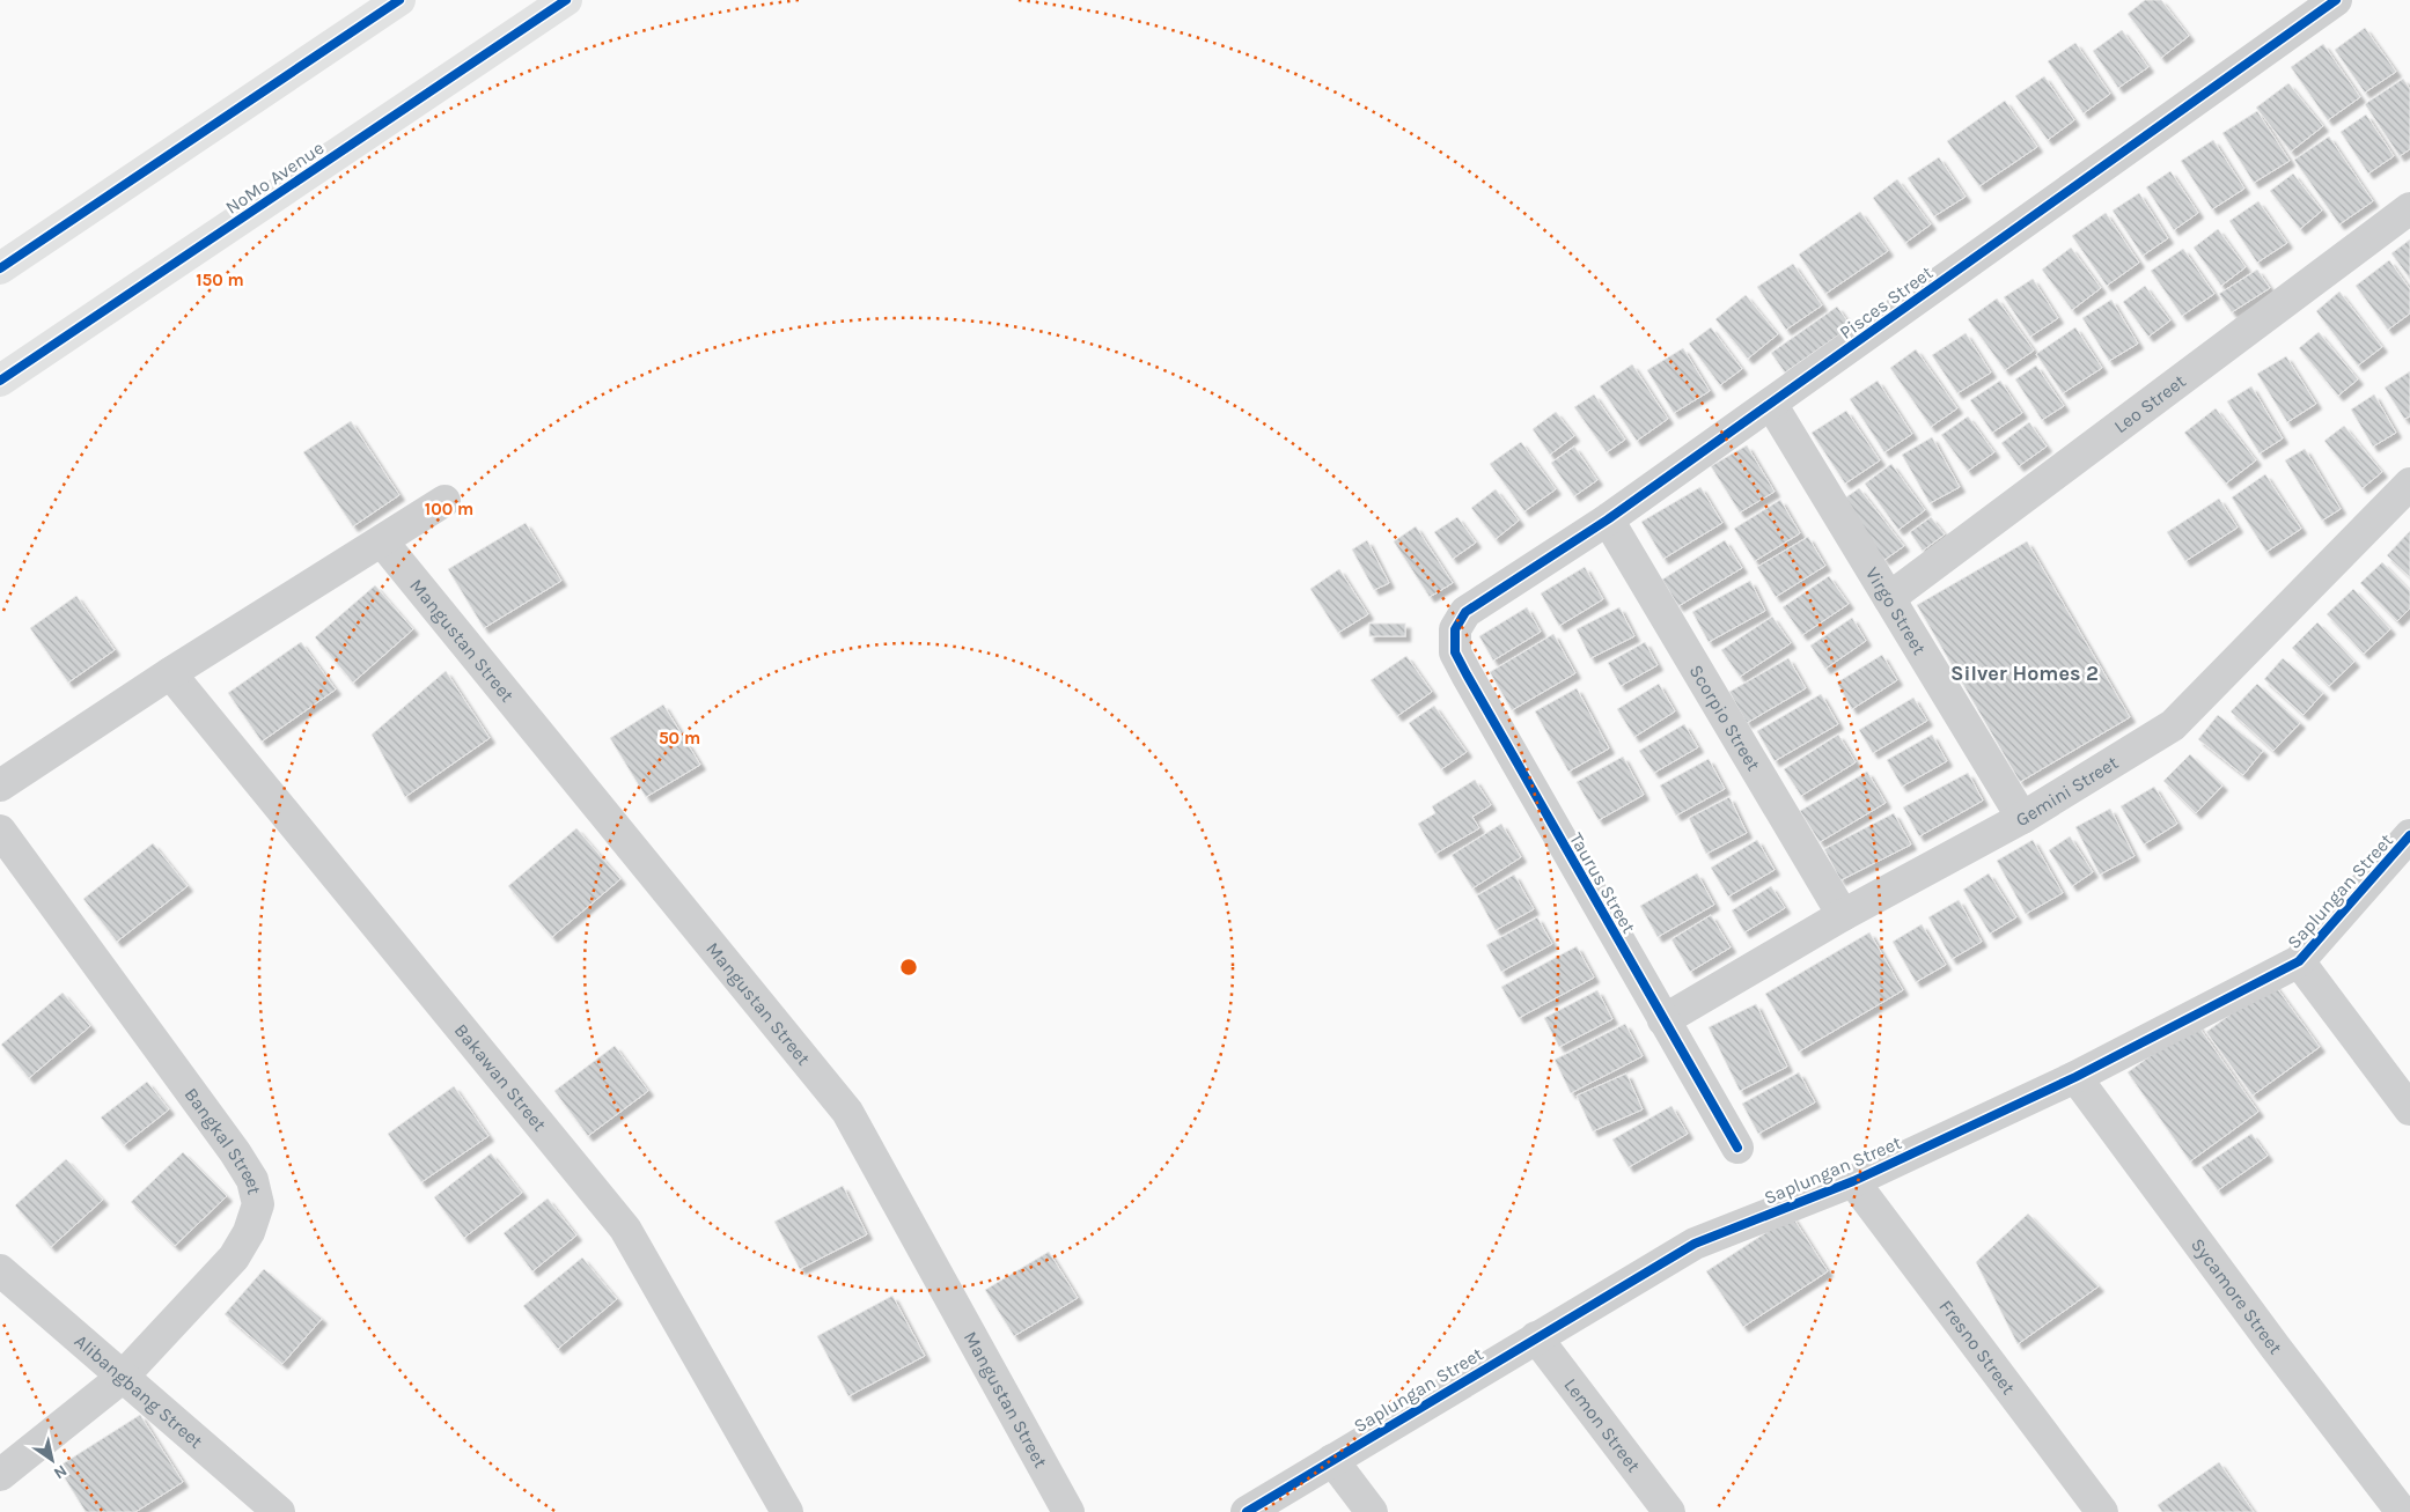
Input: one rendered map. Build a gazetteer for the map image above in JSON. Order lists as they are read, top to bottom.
{
  "streets": {
    "main road": ["NoMo Avenue"],
    "street": [
      "Pisces Street",
      "Leo Street",
      "Virgo Street",
      "Mangustan Street",
      "Scorpio Street",
      "Gemini Street",
      "Taurus Street",
      "Saplungan Street",
      "Bakawan Street",
      "Bangkal Street",
      "Sycamore Street",
      "Fresno Street",
      "Alibangbang Street",
      "Lemon Street"
    ]
  },
  "crossings": [
    ["Pisces Street", "Virgo Street"],
    ["Pisces Street", "Scorpio Street"],
    ["Pisces Street", "Taurus Street"],
    ["Leo Street", "Virgo Street"],
    ["Virgo Street", "Gemini Street"],
    ["Scorpio Street", "Gemini Street"],
    ["Gemini Street", "Taurus Street"],
    ["Saplungan Street", "Sycamore Street"],
    ["Saplungan Street", "Fresno Street"],
    ["Saplungan Street", "Lemon Street"],
    ["Bangkal Street", "Alibangbang Street"]
  ],
  "districts": ["Silver Homes 2"],
  "north": "bottom right",
  "rings": ["150 m", "100 m", "50 m"]
}
